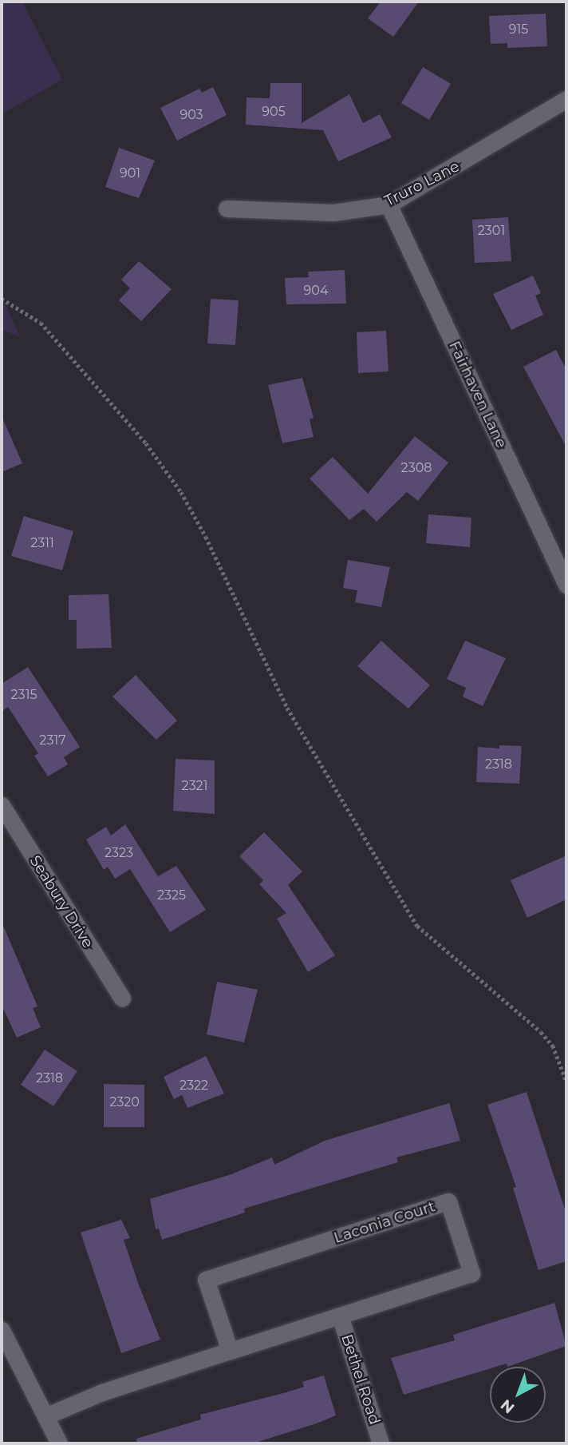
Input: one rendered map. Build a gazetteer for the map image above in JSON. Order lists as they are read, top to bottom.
{
  "streets": {
    "street": [
      "Truro Lane",
      "Fairhaven Lane",
      "Seabury Drive",
      "Laconia Court",
      "Bethel Road"
    ]
  },
  "crossings": [
    ["Truro Lane", "Fairhaven Lane"],
    ["Laconia Court", "Bethel Road"]
  ],
  "house_numbers": [
    "915",
    "905",
    "903",
    "901",
    "2301",
    "904",
    "2308",
    "2311",
    "2315",
    "2317",
    "2318",
    "2321",
    "2323",
    "2325",
    "2318",
    "2322",
    "2320"
  ],
  "north": "bottom left"
}
